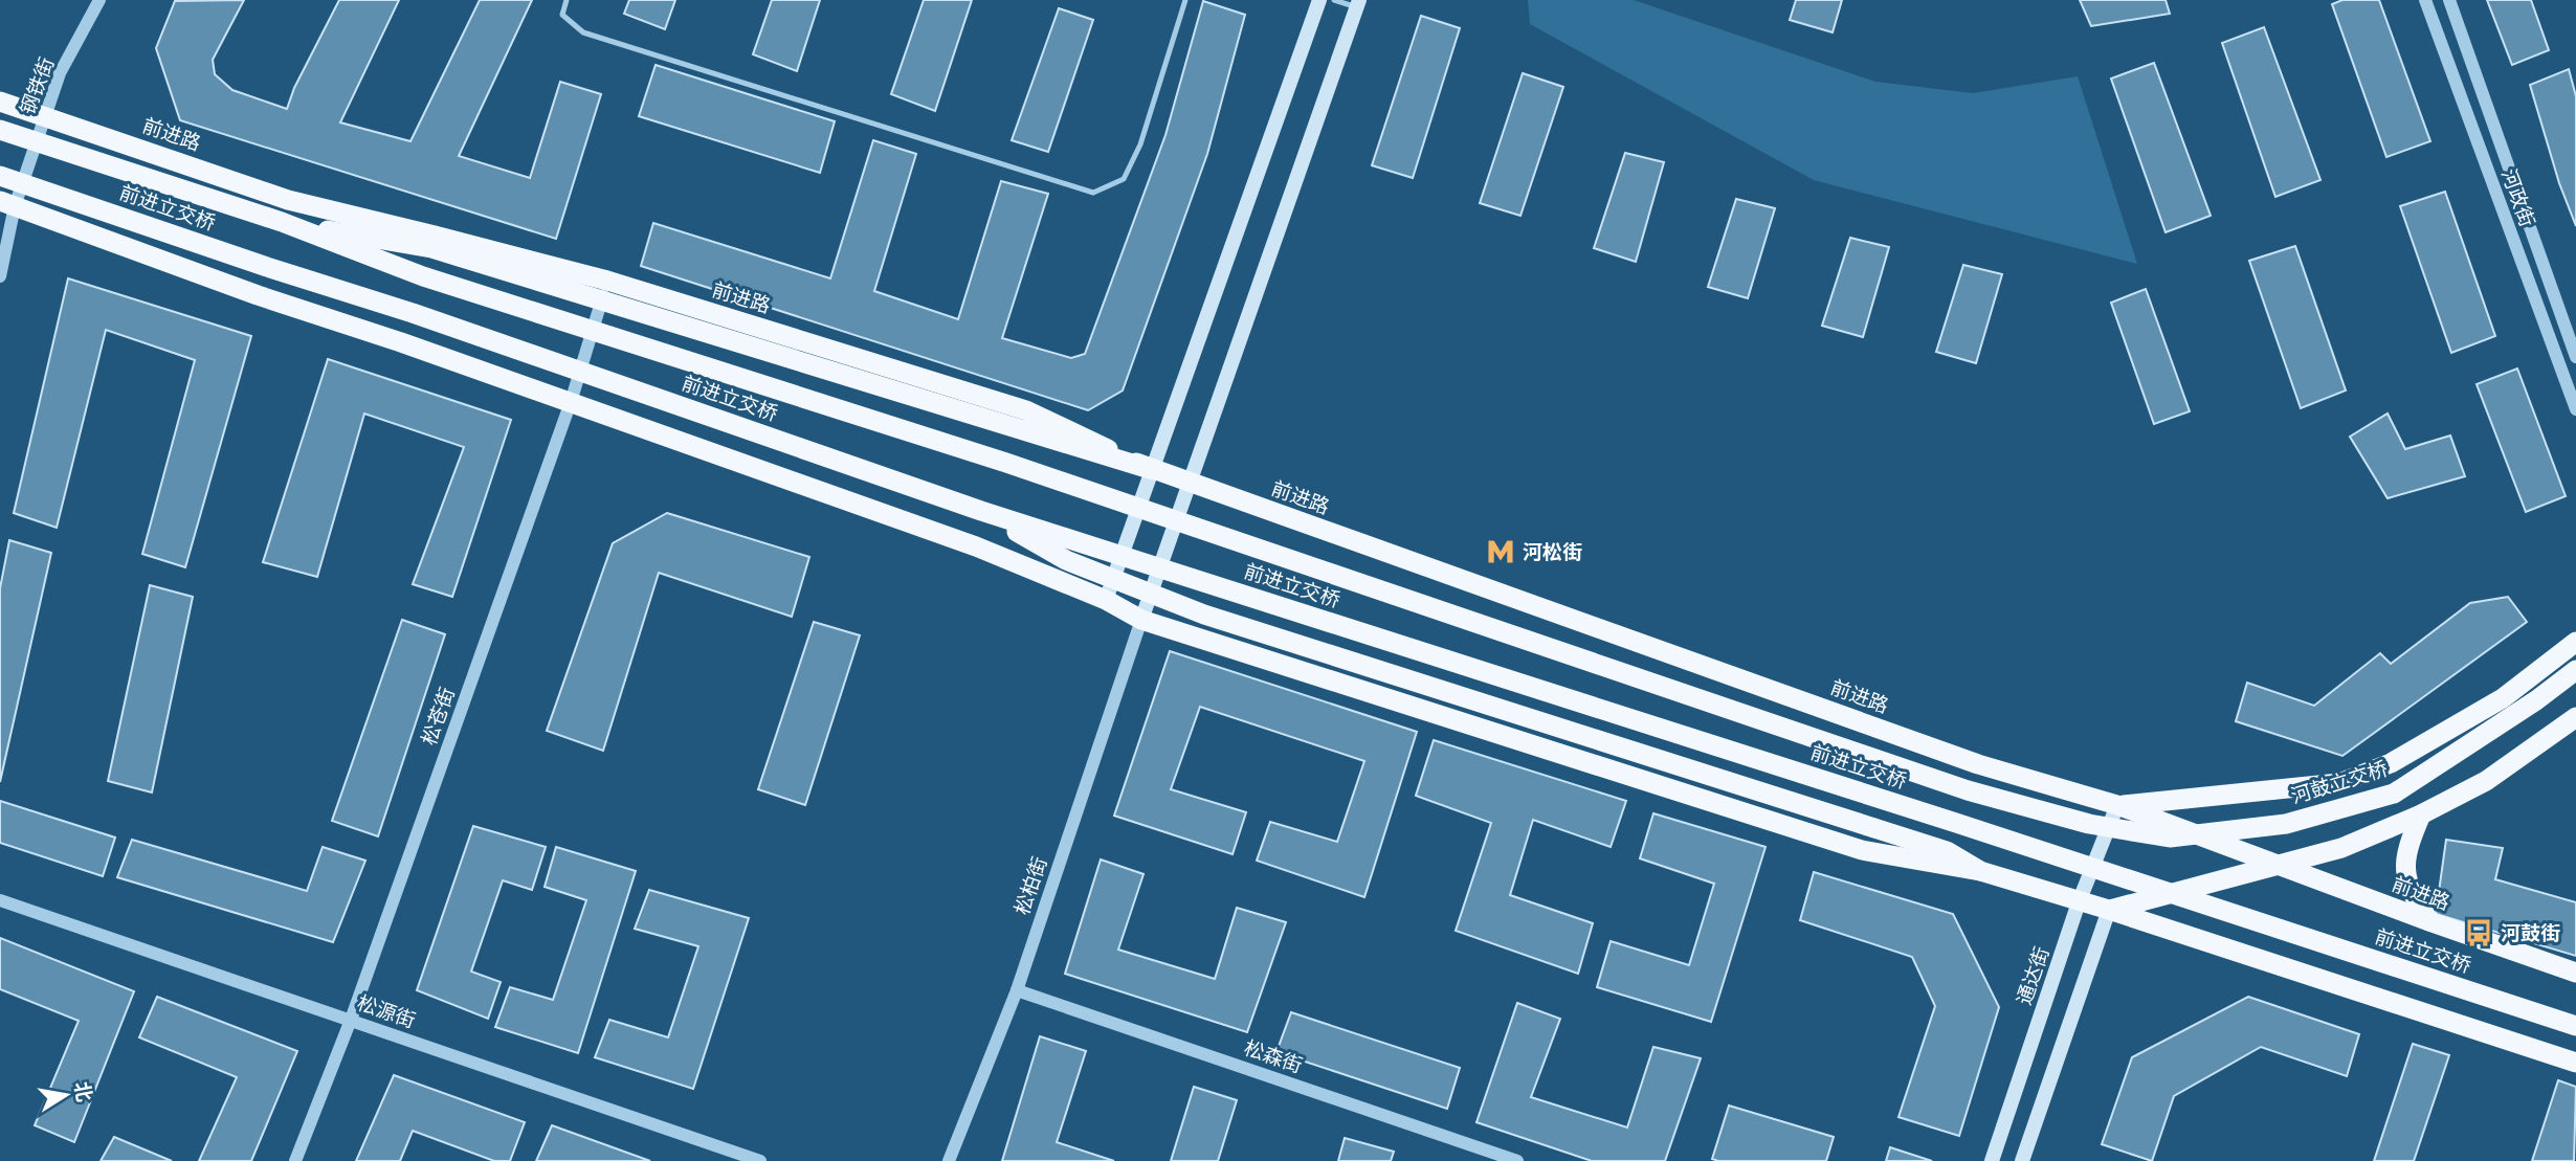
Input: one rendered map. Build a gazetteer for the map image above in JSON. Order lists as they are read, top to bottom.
{
  "streets": {
    "highway": ["前进路", "前进立交桥", "河鼓立交桥"],
    "main road": ["通达街"],
    "street": [
      "钢铁街",
      "河政街",
      "松苍街",
      "松柏街",
      "松源街",
      "松森街"
    ]
  },
  "crossings": [
    ["钢铁街", "前进路"],
    ["前进路", "松苍街"],
    ["前进路", "通达街"],
    ["前进立交桥", "河鼓立交桥"],
    ["松苍街", "松源街"],
    ["松柏街", "松森街"]
  ],
  "places": {
    "metro station": ["河松街"],
    "bus stop": ["河鼓街"]
  },
  "north": "right"
}
